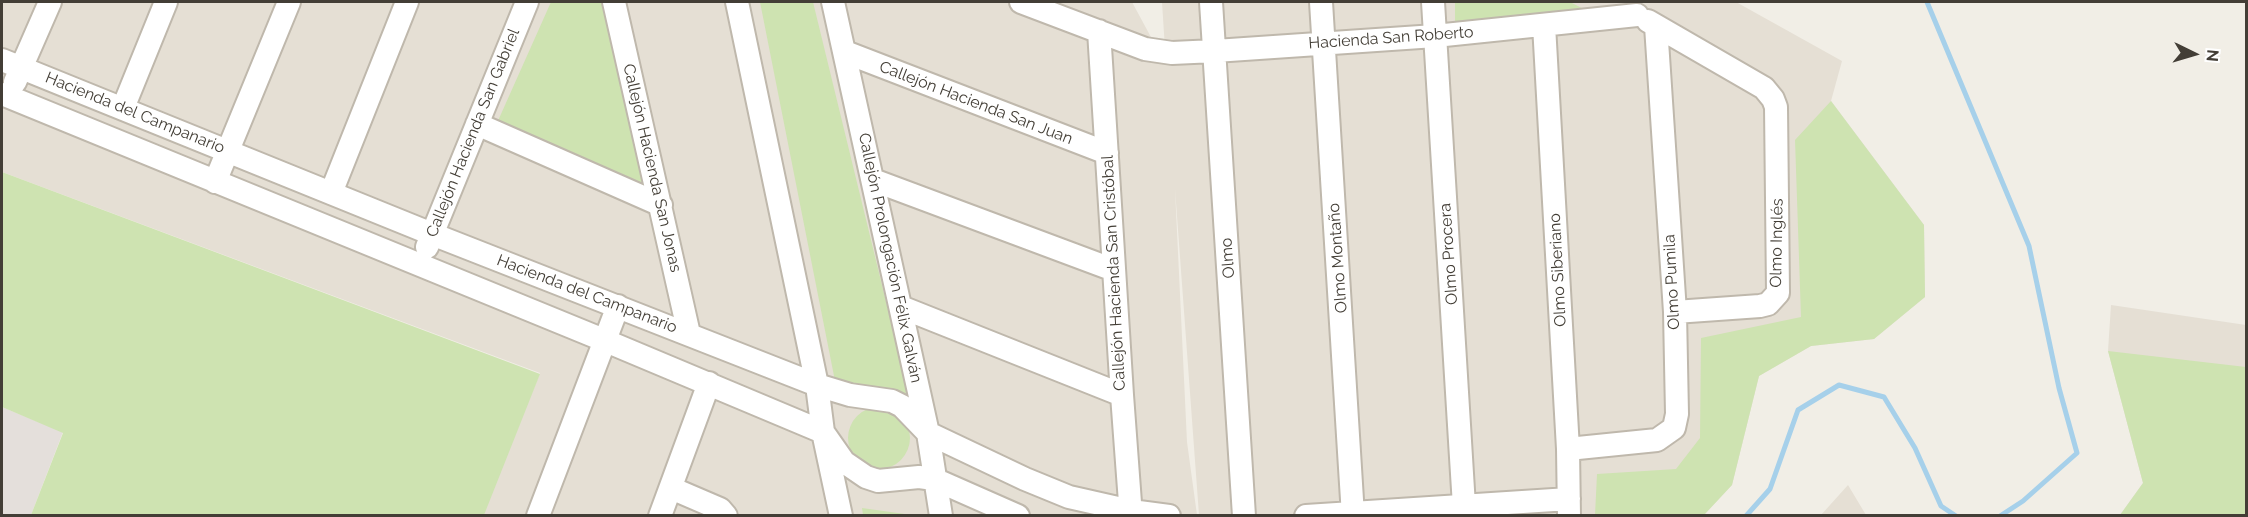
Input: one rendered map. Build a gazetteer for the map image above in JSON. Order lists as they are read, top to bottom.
{
  "streets": {
    "street": [
      "Hacienda San Roberto",
      "Callejón Hacienda San Juan",
      "Hacienda del Campanario",
      "Callejón Hacienda San Gabriel",
      "Callejón Hacienda San Jonas",
      "Olmo Inglés",
      "Olmo Procera",
      "Callejón Prolongación Félix Galván",
      "Olmo",
      "Olmo Montaño",
      "Olmo Siberiano",
      "Callejón Hacienda San Cristóbal",
      "Olmo Pumila"
    ]
  },
  "crossings": [
    ["Hacienda San Roberto", "Olmo Inglés"],
    ["Hacienda San Roberto", "Olmo Procera"],
    ["Hacienda San Roberto", "Olmo"],
    ["Hacienda San Roberto", "Olmo Montaño"],
    ["Hacienda San Roberto", "Olmo Siberiano"],
    ["Hacienda San Roberto", "Callejón Hacienda San Cristóbal"],
    ["Hacienda San Roberto", "Olmo Pumila"],
    ["Callejón Hacienda San Juan", "Callejón Prolongación Félix Galván"],
    ["Callejón Hacienda San Juan", "Callejón Hacienda San Cristóbal"],
    ["Hacienda del Campanario", "Callejón Hacienda San Gabriel"],
    ["Hacienda del Campanario", "Callejón Hacienda San Jonas"],
    ["Hacienda del Campanario", "Callejón Prolongación Félix Galván"],
    ["Hacienda del Campanario", "Callejón Hacienda San Cristóbal"],
    ["Olmo Inglés", "Olmo Pumila"],
    ["Olmo Siberiano", "Olmo Pumila"]
  ],
  "north": "right"
}
